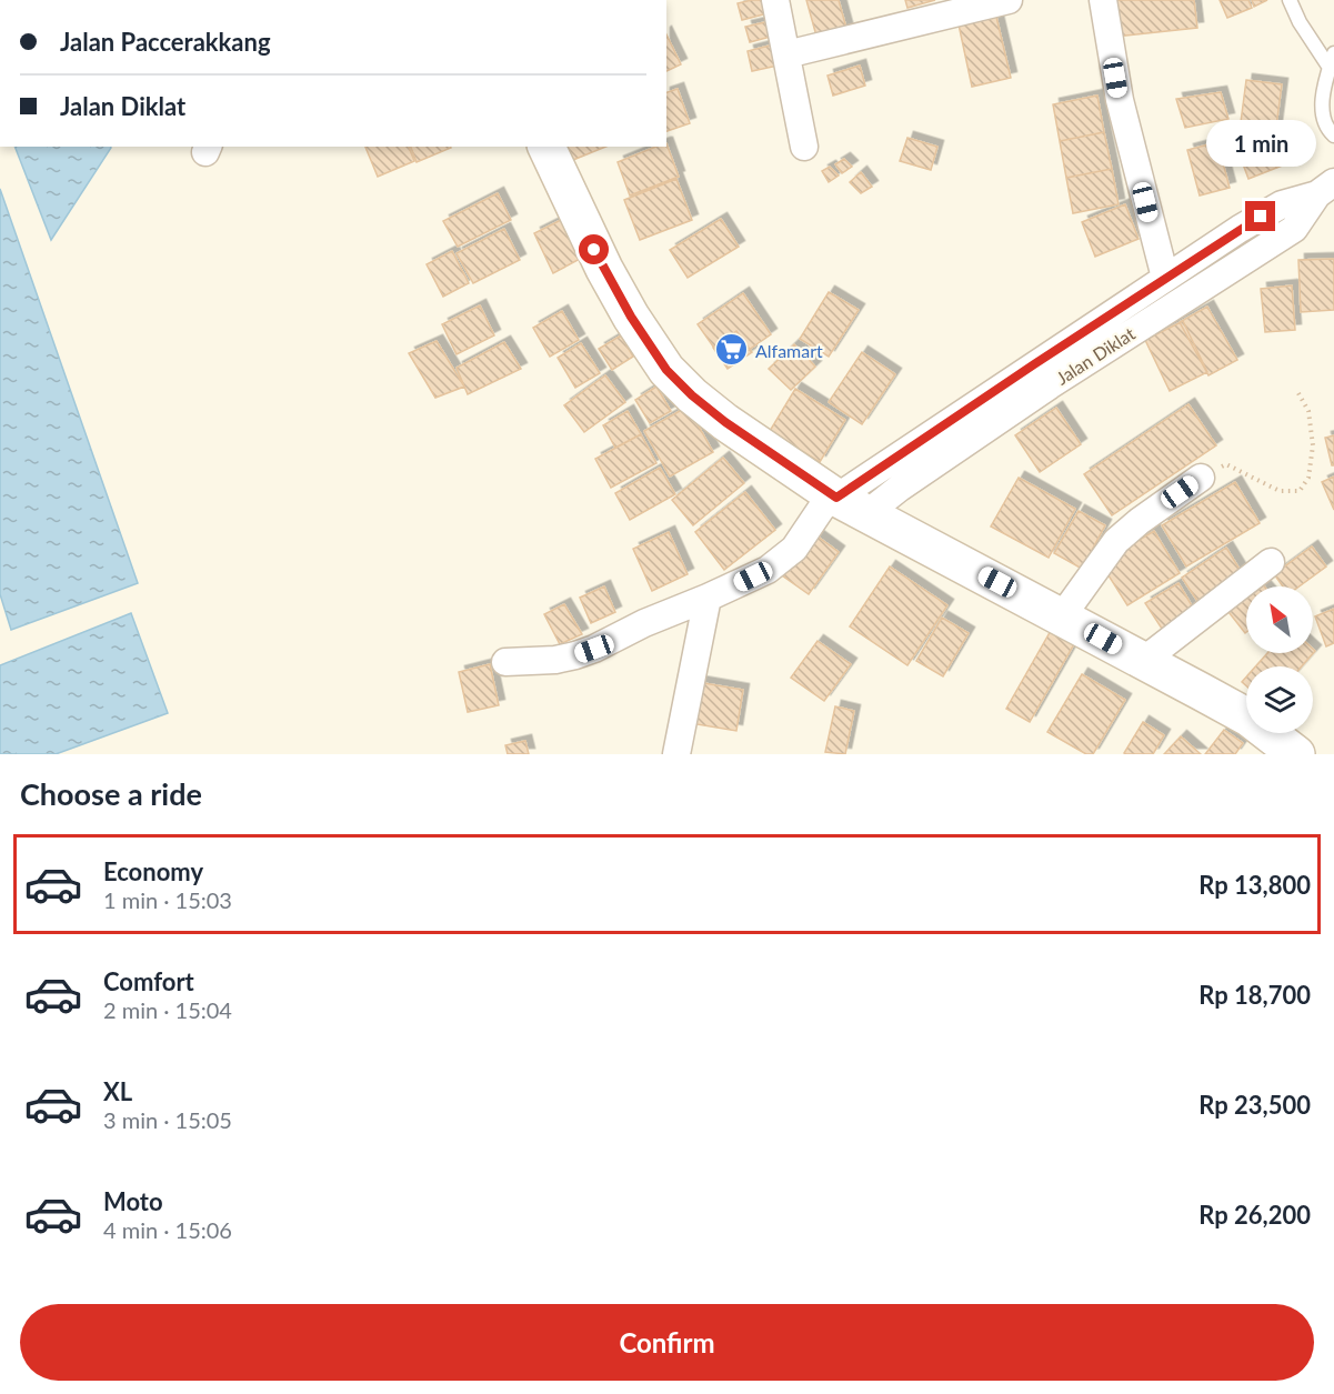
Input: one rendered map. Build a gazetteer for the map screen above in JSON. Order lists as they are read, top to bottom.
{
  "streets": {
    "street": ["Jalan Diklat"]
  },
  "places": {
    "supermarket": ["Alfamart"]
  },
  "north": "top left",
  "page": {
    "banner": ["Jalan Paccerakkang", "Jalan Diklat"],
    "bubble": "1 min",
    "heading": "Choose a ride",
    "list": [
      {
        "name": "Economy",
        "note": "1 min · 15:03",
        "value": "Rp 13,800"
      },
      {
        "name": "Comfort",
        "note": "2 min · 15:04",
        "value": "Rp 18,700"
      },
      {
        "name": "XL",
        "note": "3 min · 15:05",
        "value": "Rp 23,500"
      },
      {
        "name": "Moto",
        "note": "4 min · 15:06",
        "value": "Rp 26,200"
      }
    ],
    "buttons": "Confirm"
  }
}
